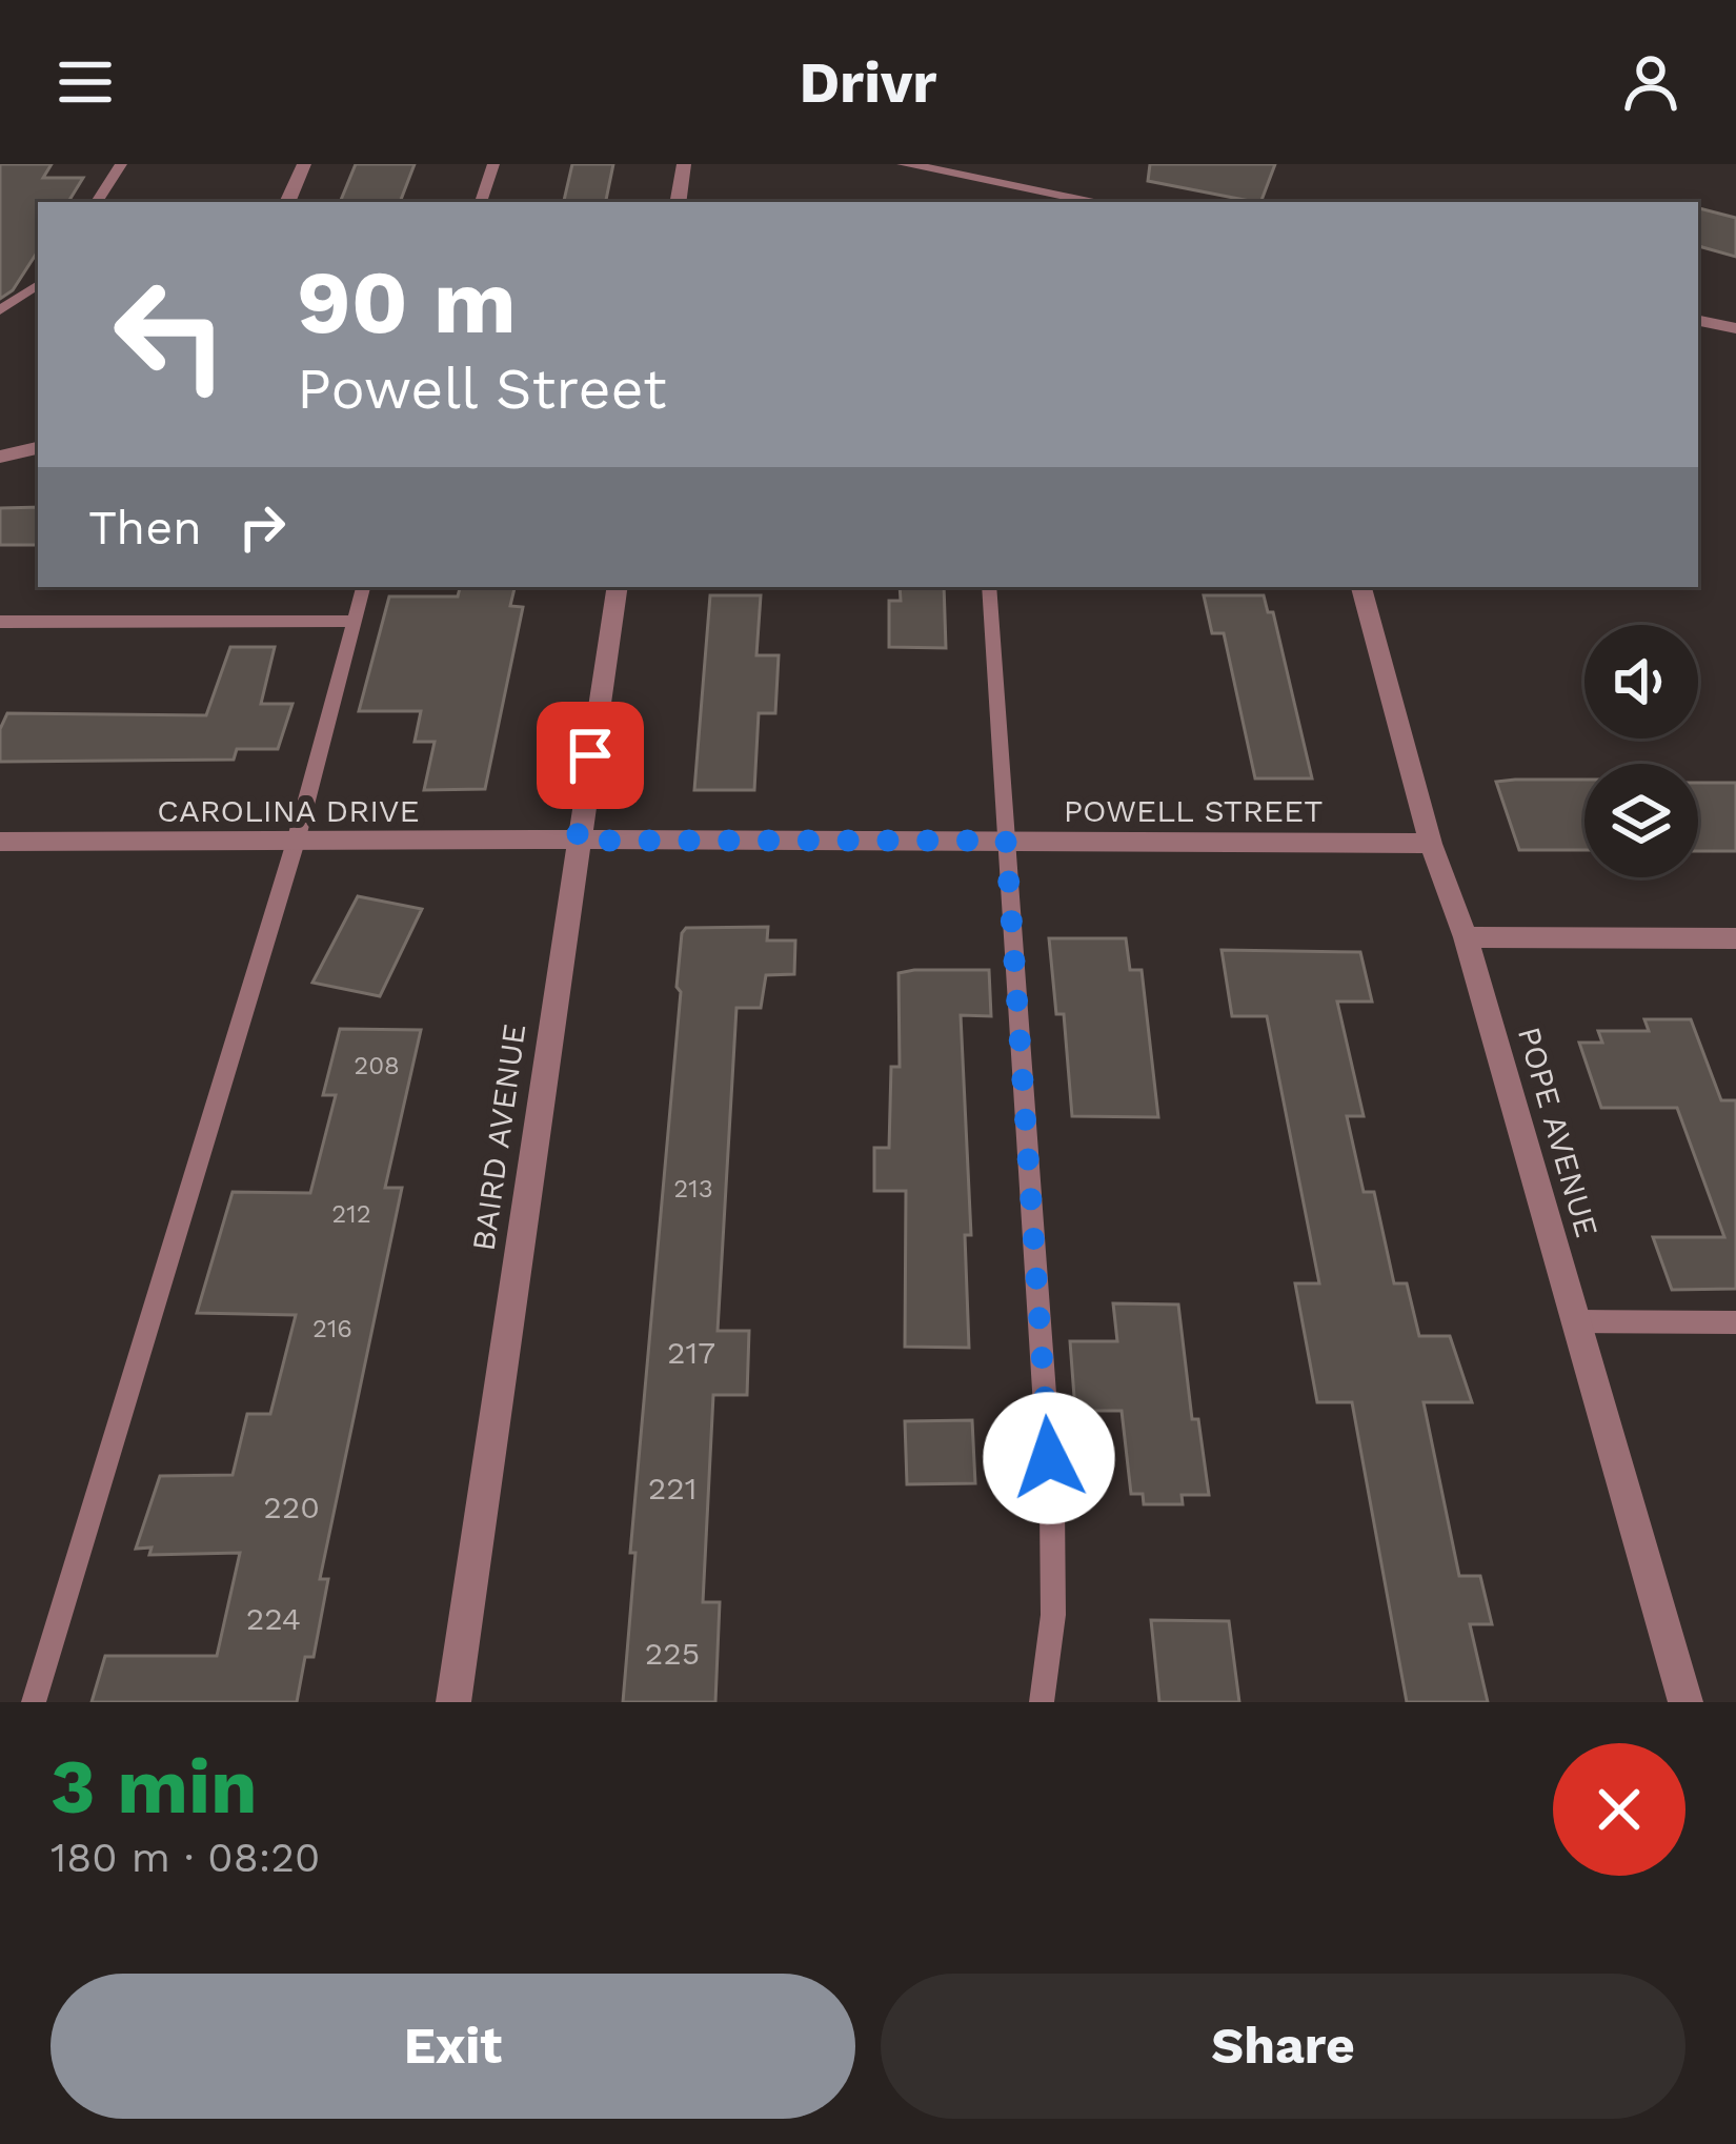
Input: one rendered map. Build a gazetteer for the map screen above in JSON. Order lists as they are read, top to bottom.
{
  "streets": {
    "street": [
      "CAROLINA DRIVE",
      "POWELL STREET",
      "POPE AVENUE",
      "BAIRD AVENUE"
    ]
  },
  "crossings": [
    ["CAROLINA DRIVE", "POWELL STREET"],
    ["CAROLINA DRIVE", "BAIRD AVENUE"],
    ["POWELL STREET", "POPE AVENUE"],
    ["POWELL STREET", "BAIRD AVENUE"]
  ],
  "house_numbers": [
    "208",
    "213",
    "212",
    "216",
    "217",
    "221",
    "220",
    "224",
    "225"
  ],
  "page": {
    "header": "Drivr",
    "turn": ["90 m", "Powell Street"],
    "then": "Then",
    "heading": ["3 min", "180 m · 08:20"],
    "buttons": ["Exit", "Share"]
  }
}
